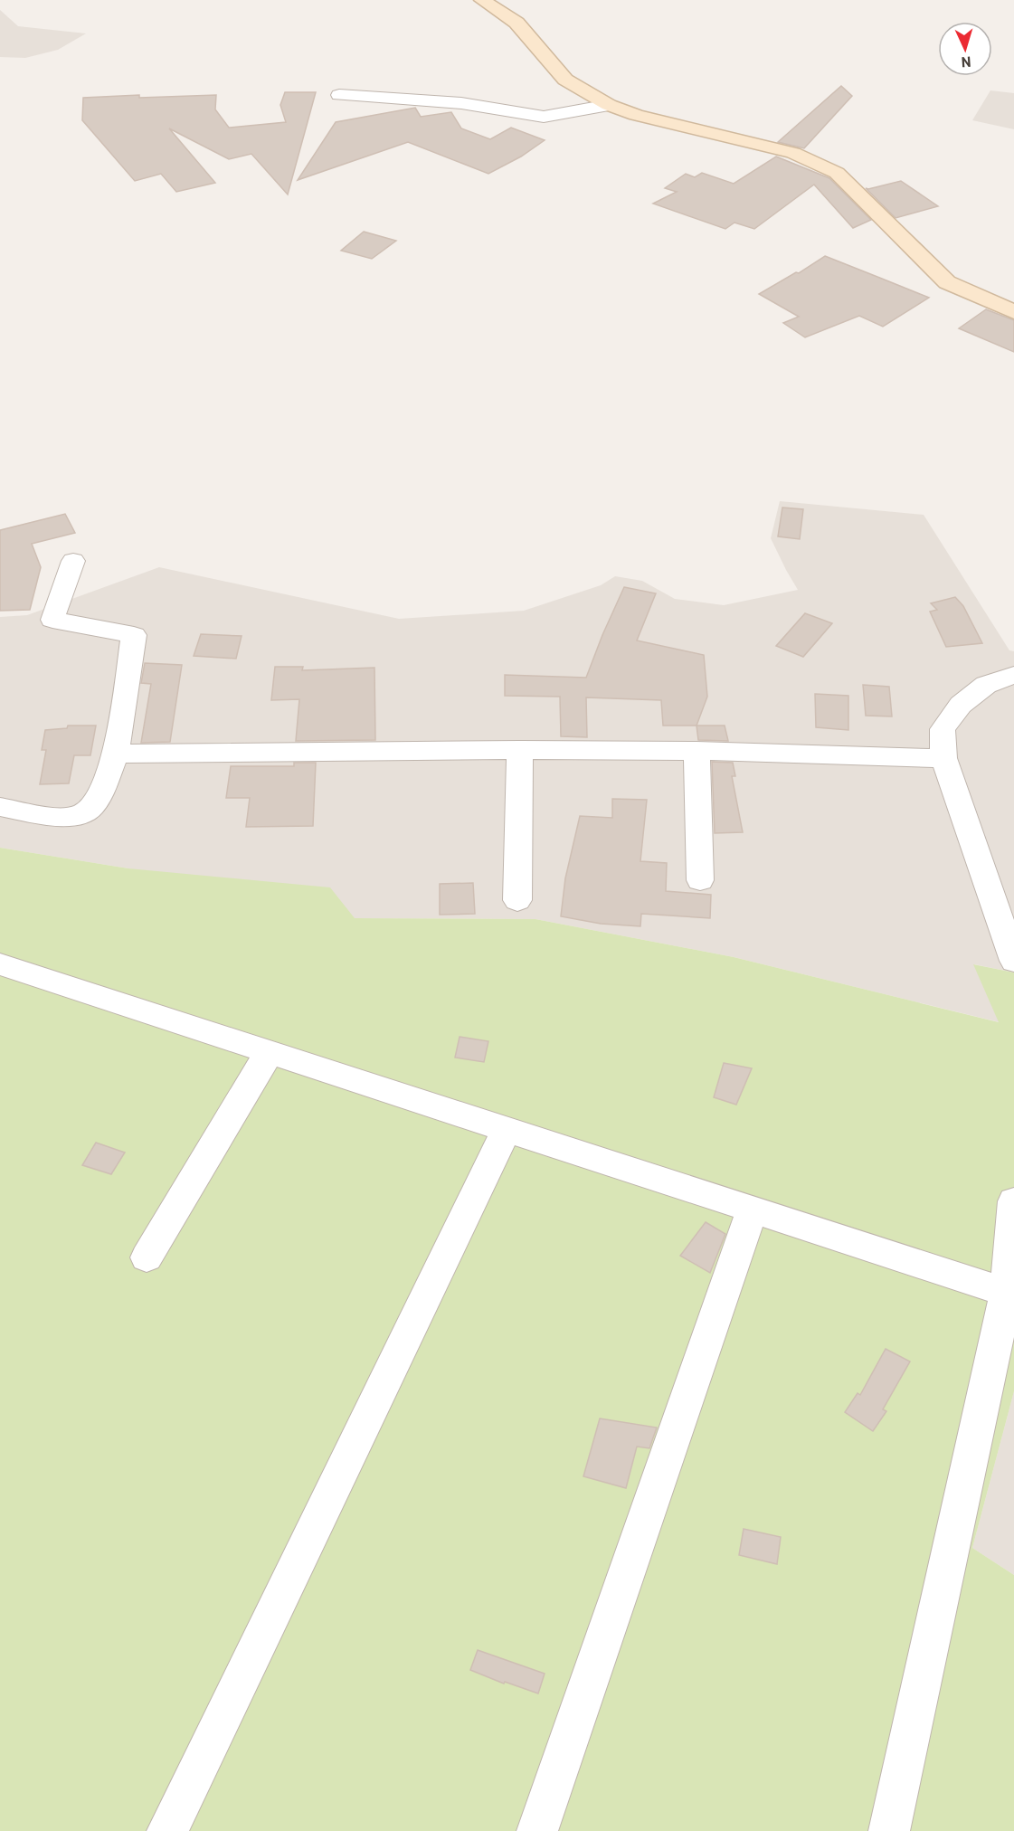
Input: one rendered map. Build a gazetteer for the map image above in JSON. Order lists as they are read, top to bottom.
{
  "north": "bottom"
}
